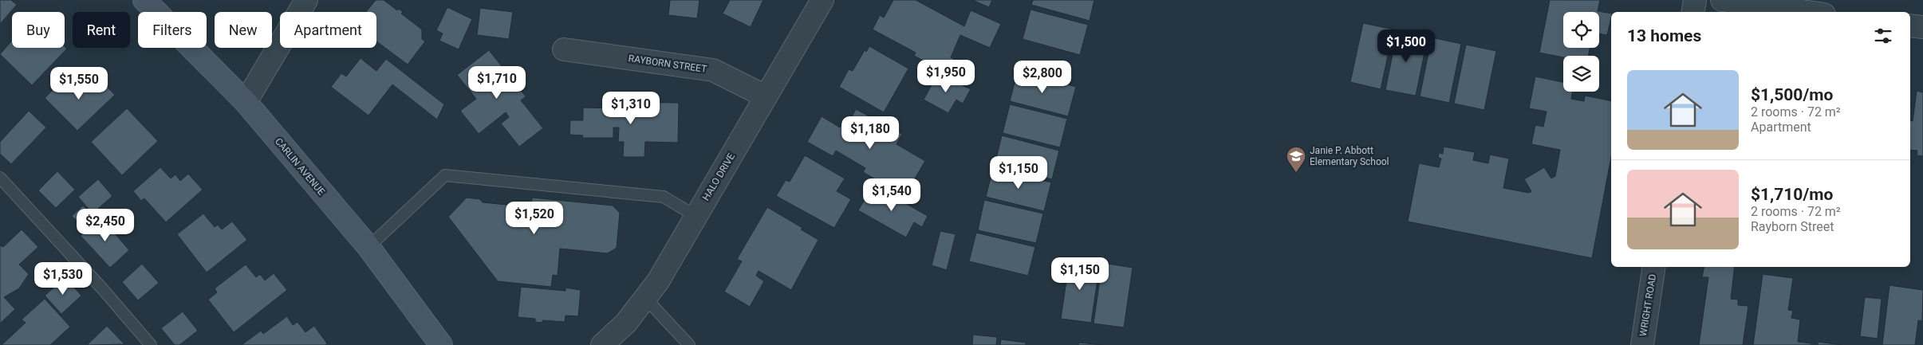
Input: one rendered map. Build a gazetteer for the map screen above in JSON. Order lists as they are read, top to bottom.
{
  "streets": {
    "street": [
      "RAYBORN STREET",
      "CARLIN AVENUE",
      "HALO DRIVE",
      "WRIGHT ROAD"
    ]
  },
  "crossings": [
    ["RAYBORN STREET", "HALO DRIVE"]
  ],
  "places": {
    "school or university": ["Janie P. Abbott Elementary School"]
  },
  "page": {
    "chip": [
      "Buy",
      "Rent",
      "Filters",
      "New",
      "Apartment"
    ],
    "heading": "13 homes",
    "price": [
      "$1,500",
      "$1,950",
      "$2,800",
      "$1,710",
      "$1,550",
      "$1,310",
      "$1,180",
      "$1,150",
      "$1,540",
      "$1,520",
      "$2,450",
      "$1,150",
      "$1,530"
    ],
    "list": [
      {
        "name": "$1,500/mo",
        "note": "2 rooms · 72 m² · Apartment"
      },
      {
        "name": "$1,710/mo",
        "note": "2 rooms · 72 m² · Rayborn Street"
      }
    ]
  }
}
